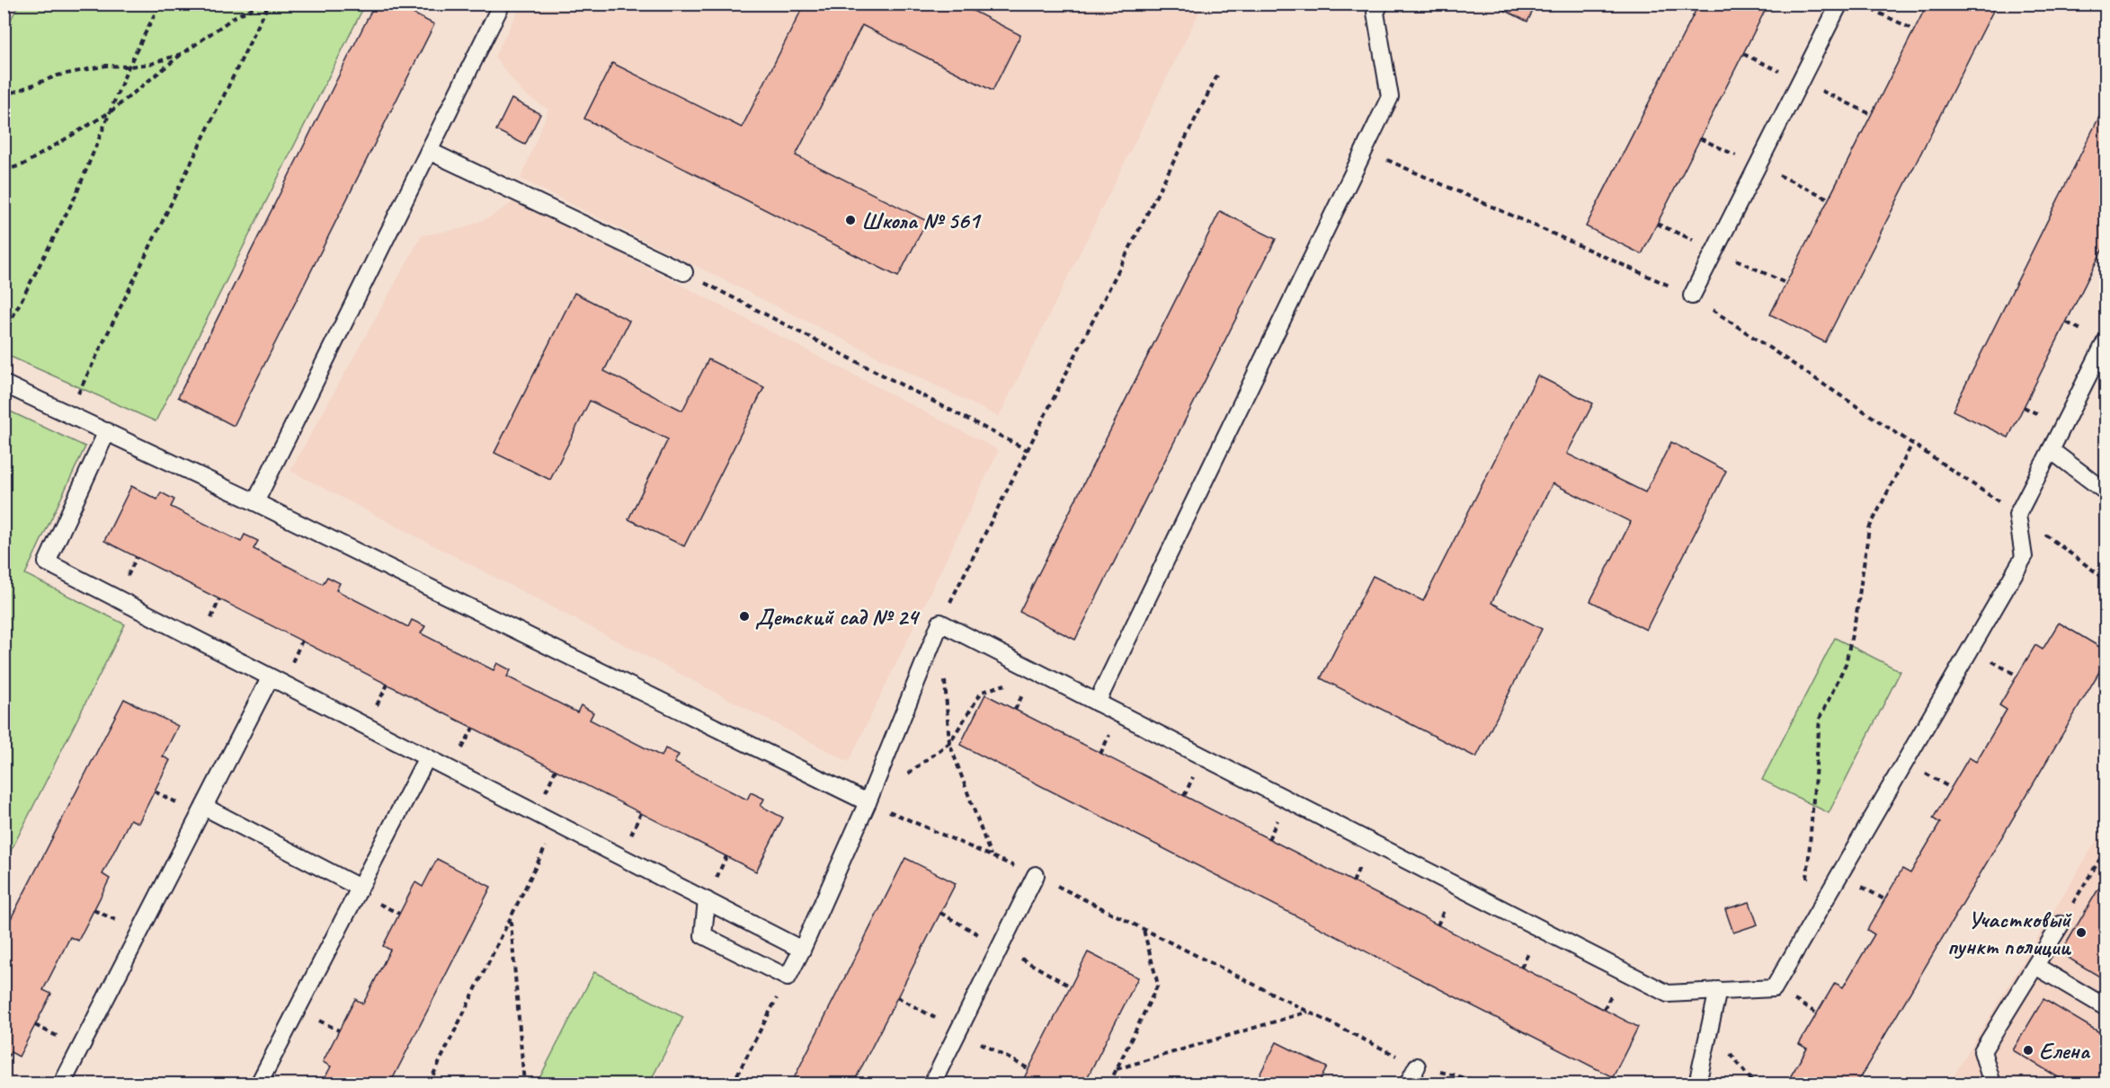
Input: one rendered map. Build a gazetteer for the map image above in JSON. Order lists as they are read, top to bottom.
{
  "places": [
    "Школа № 561",
    "Детский сад № 24",
    "Участковый пункт полиции",
    "Елена"
  ]
}
